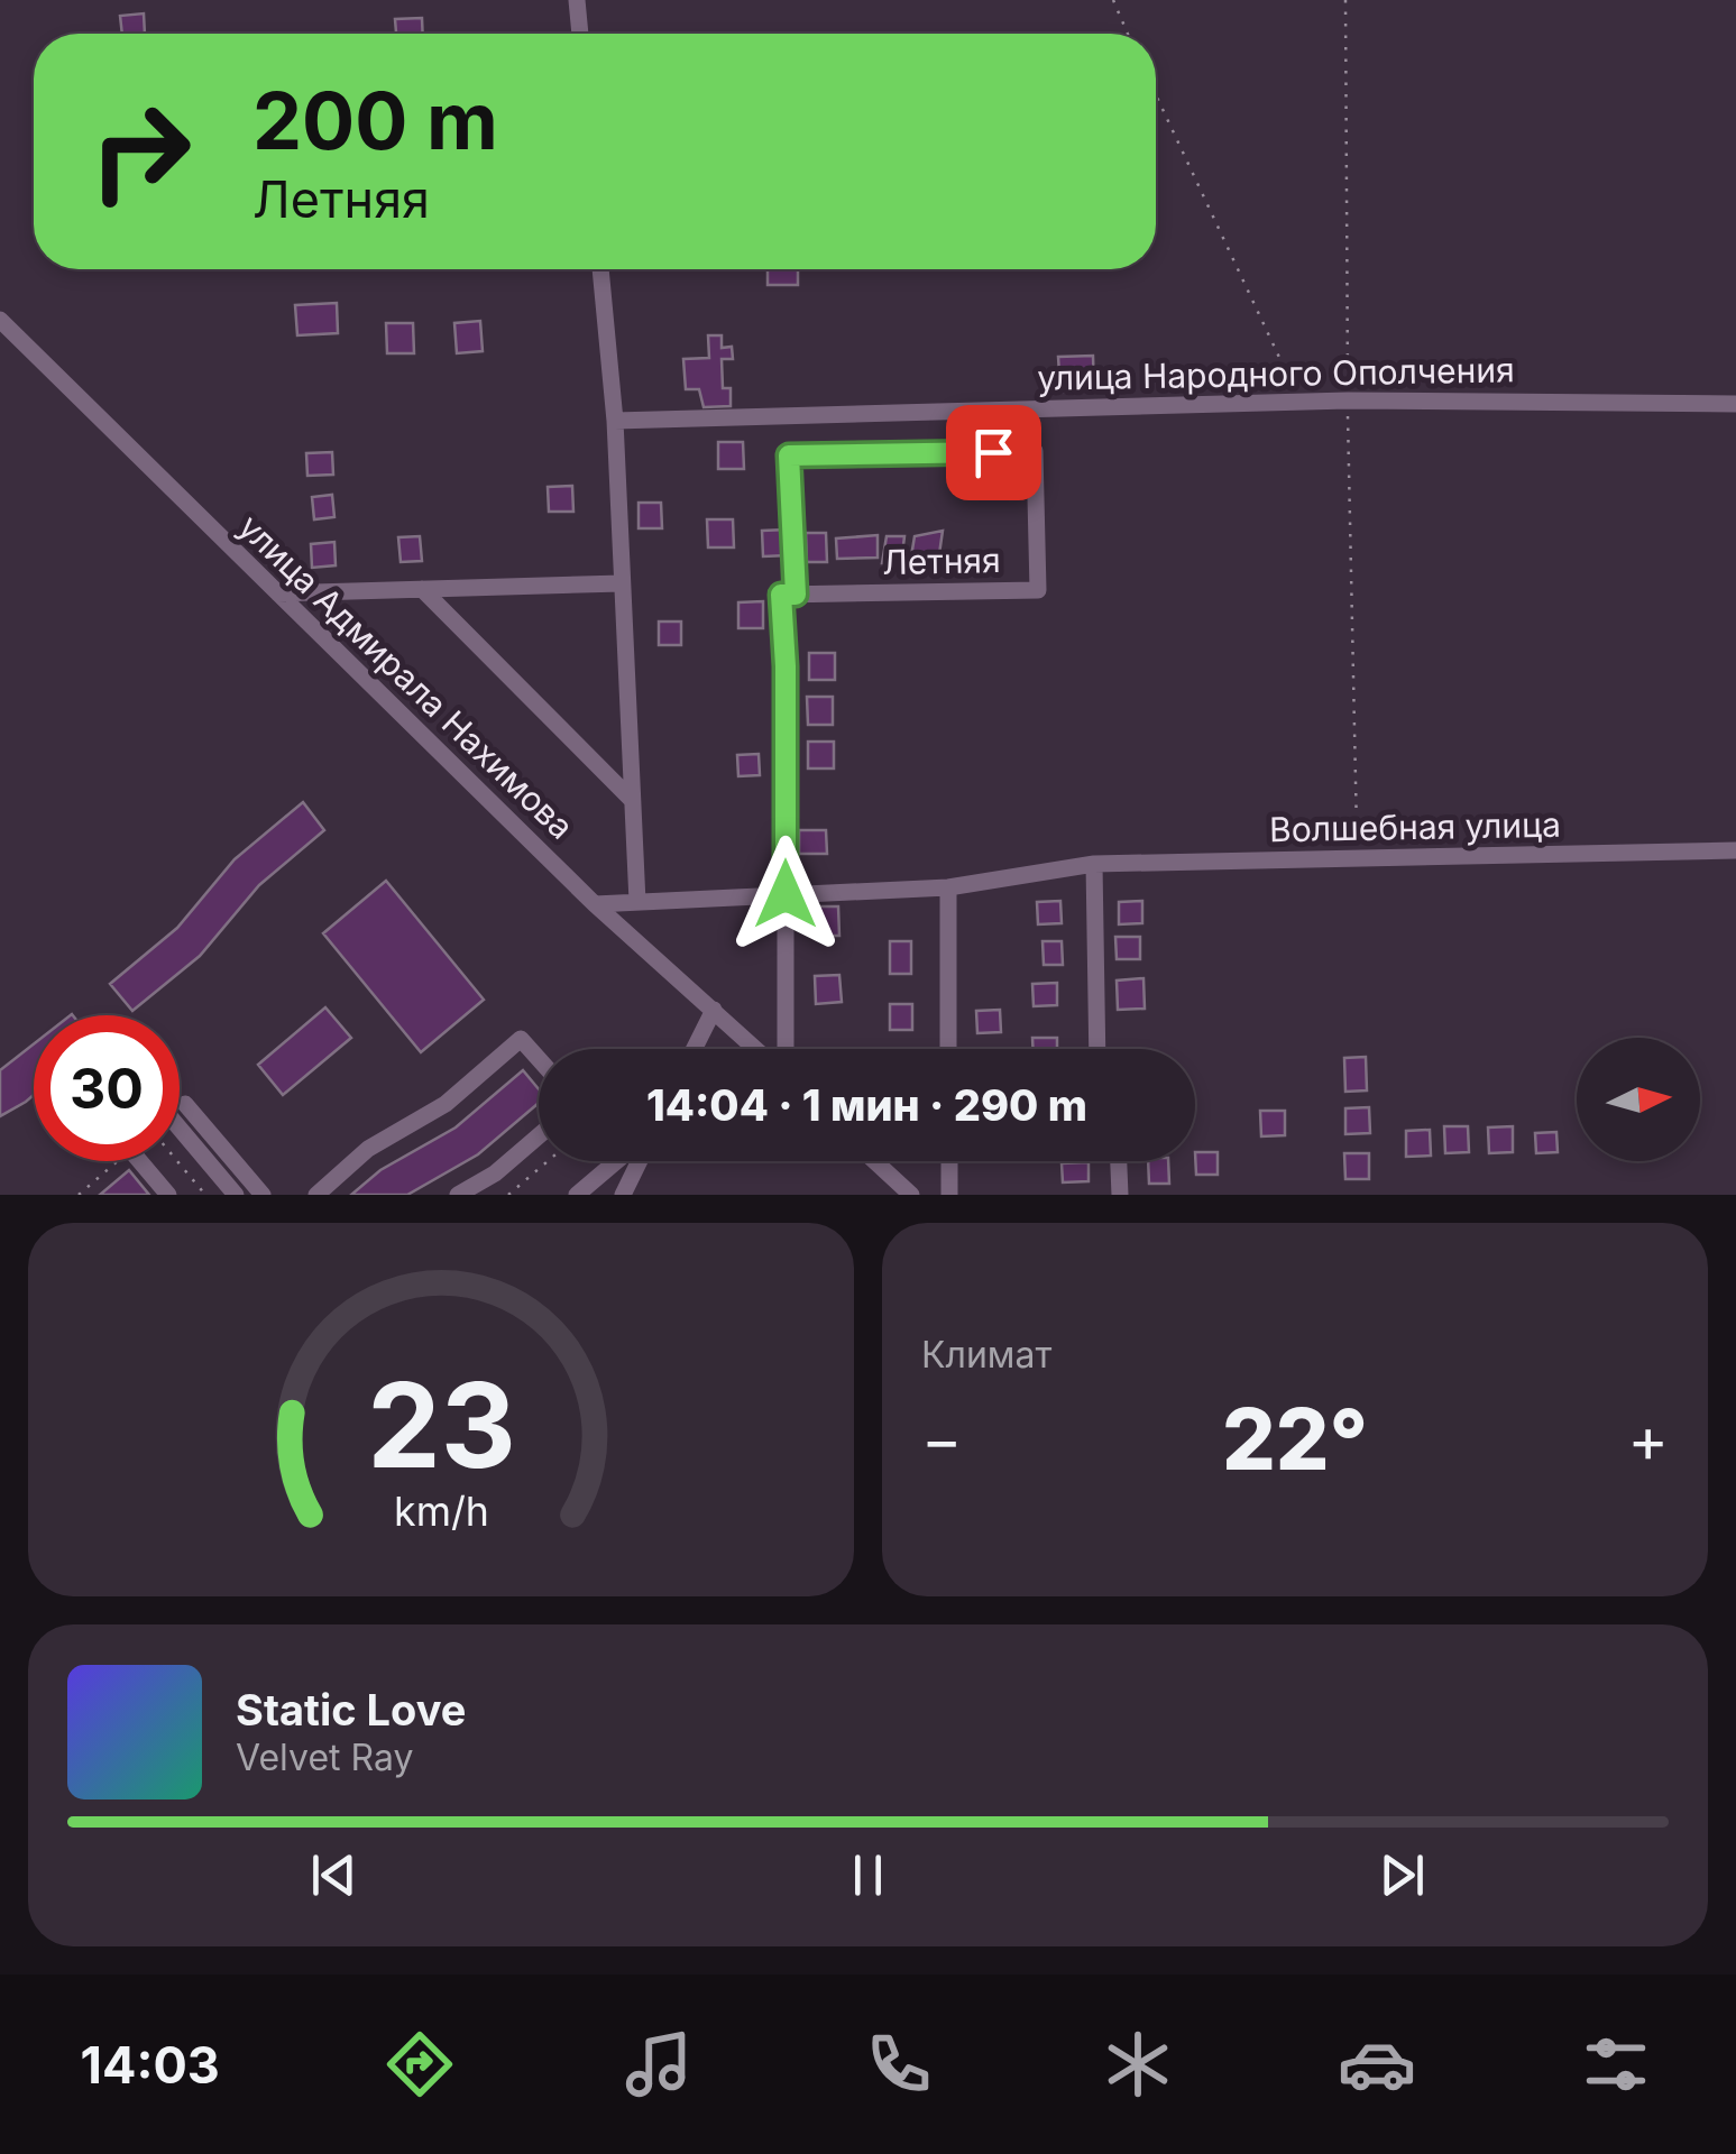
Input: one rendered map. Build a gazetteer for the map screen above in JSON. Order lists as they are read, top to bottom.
{
  "streets": {
    "street": [
      "улица Народного Ополчения",
      "Летняя",
      "улица Адмирала Нахимова",
      "Волшебная улица"
    ]
  },
  "crossings": [
    ["Летняя", "Волшебная улица"],
    ["улица Адмирала Нахимова", "Волшебная улица"]
  ],
  "north": "right",
  "page": {
    "turn": ["200 m", "Летняя"],
    "limit": "30",
    "trip": "14:04 · 1 мин · 290 m",
    "tile": "Климат",
    "heat": ["−", "22°", "+"],
    "song": ["Static Love", "Velvet Ray"],
    "tabs": "14:03",
    "gauge": ["23", "km/h"]
  }
}
